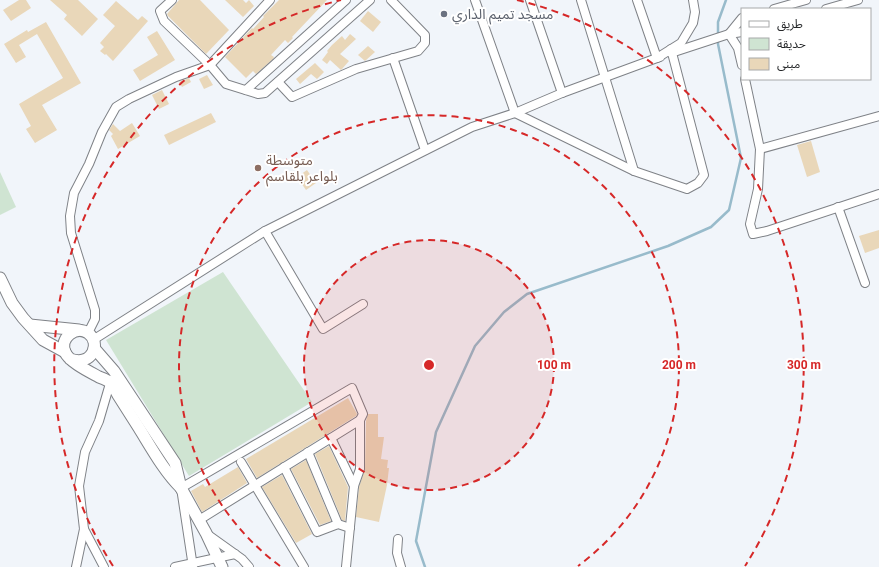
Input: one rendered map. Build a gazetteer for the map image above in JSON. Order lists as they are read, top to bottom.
{
  "places": ["مسجد تميم الداري", "متوسطة بلواعر بلقاسم"],
  "legend": ["طريق", "حديقة", "مبنى"],
  "rings": ["100 m", "200 m", "300 m"]
}
